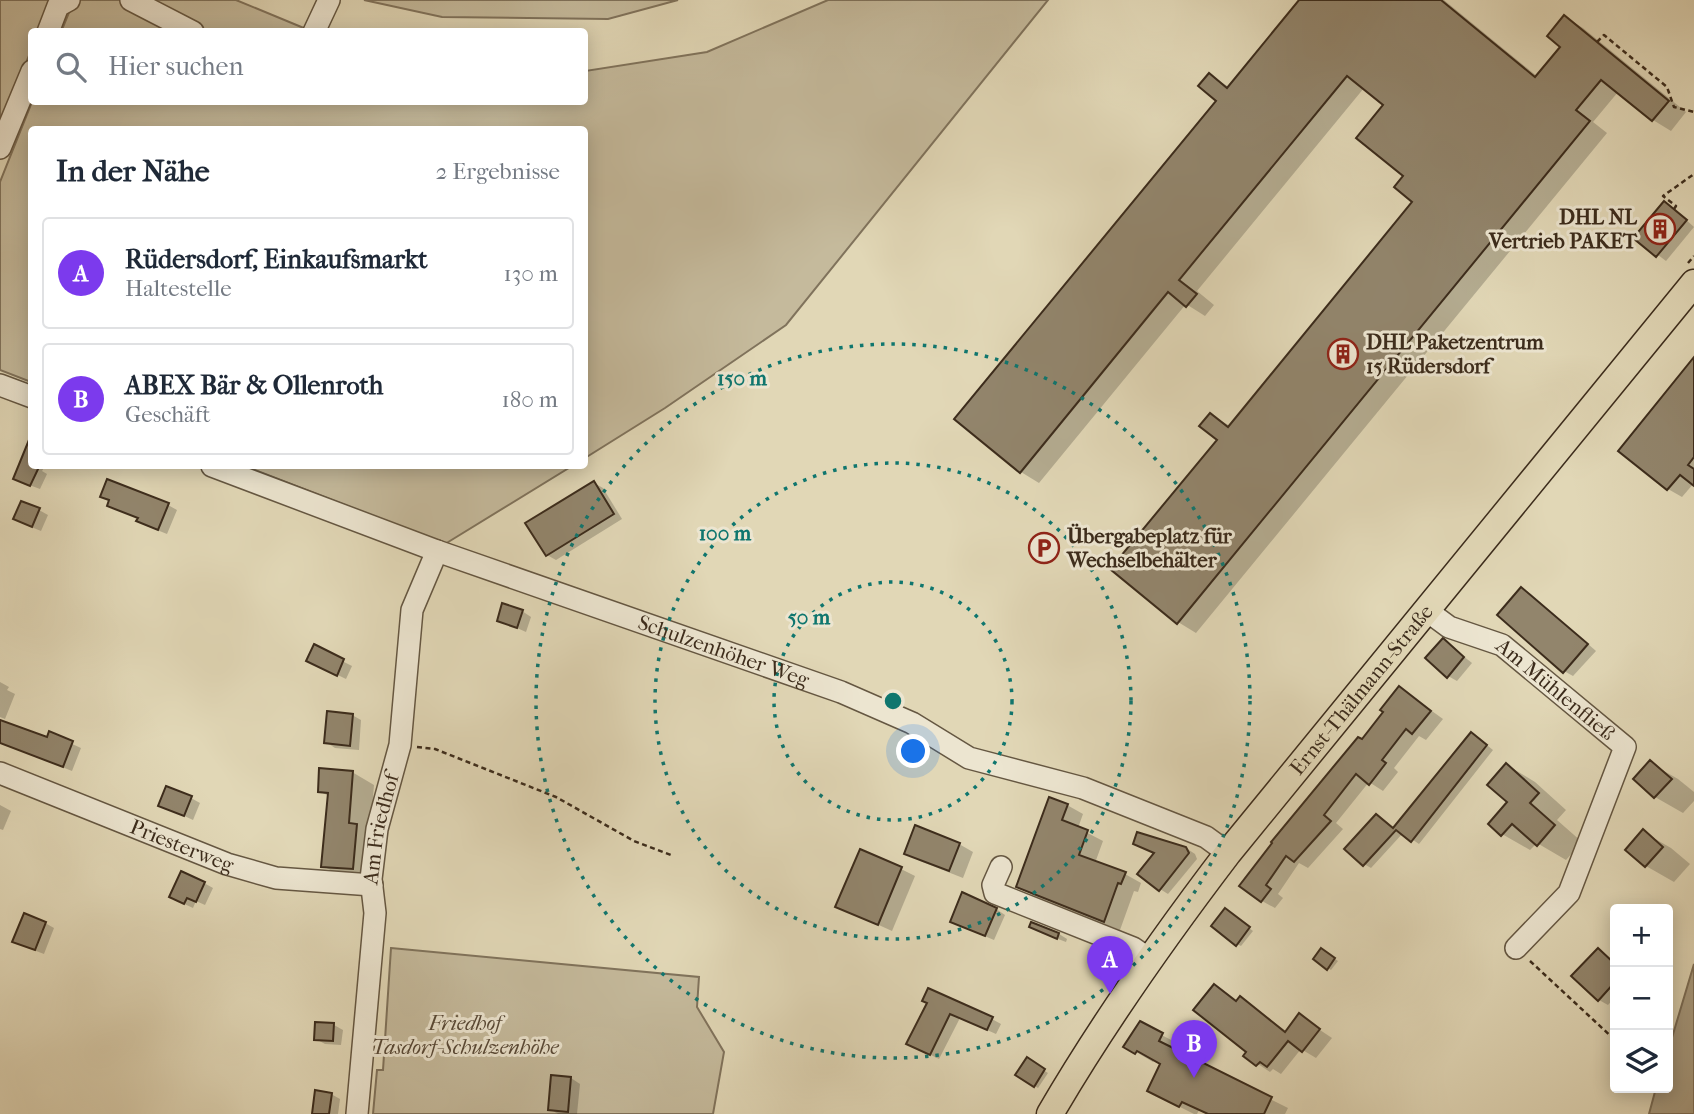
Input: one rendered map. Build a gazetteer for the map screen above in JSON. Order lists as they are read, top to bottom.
{
  "streets": {
    "main road": ["Ernst-Thälmann-Straße"],
    "street": [
      "Schulzenhöher Weg",
      "Am Mühlenfließ",
      "Am Friedhof",
      "Priesterweg"
    ]
  },
  "crossings": [
    ["Schulzenhöher Weg", "Ernst-Thälmann-Straße"],
    ["Schulzenhöher Weg", "Am Friedhof"],
    ["Ernst-Thälmann-Straße", "Am Mühlenfließ"],
    ["Am Friedhof", "Priesterweg"]
  ],
  "parks": ["Friedhof Tasdorf-Schulzenhöhe"],
  "places": {
    "building": ["DHL NL Vertrieb PAKET", "DHL Paketzentrum 15 Rüdersdorf"],
    "parking": ["Übergabeplatz für Wechselbehälter"]
  },
  "page": {
    "search": "Hier suchen",
    "heading": ["In der Nähe", "2 Ergebnisse"],
    "list": [
      {
        "mark": "A",
        "name": "Rüdersdorf, Einkaufsmarkt",
        "note": "Haltestelle",
        "value": "130 m"
      },
      {
        "mark": "B",
        "name": "ABEX Bär & Ollenroth",
        "note": "Geschäft",
        "value": "180 m"
      }
    ],
    "map_buttons": ["+", "−"],
    "pins": ["A", "B"]
  },
  "rings": ["150 m", "100 m", "50 m"]
}
